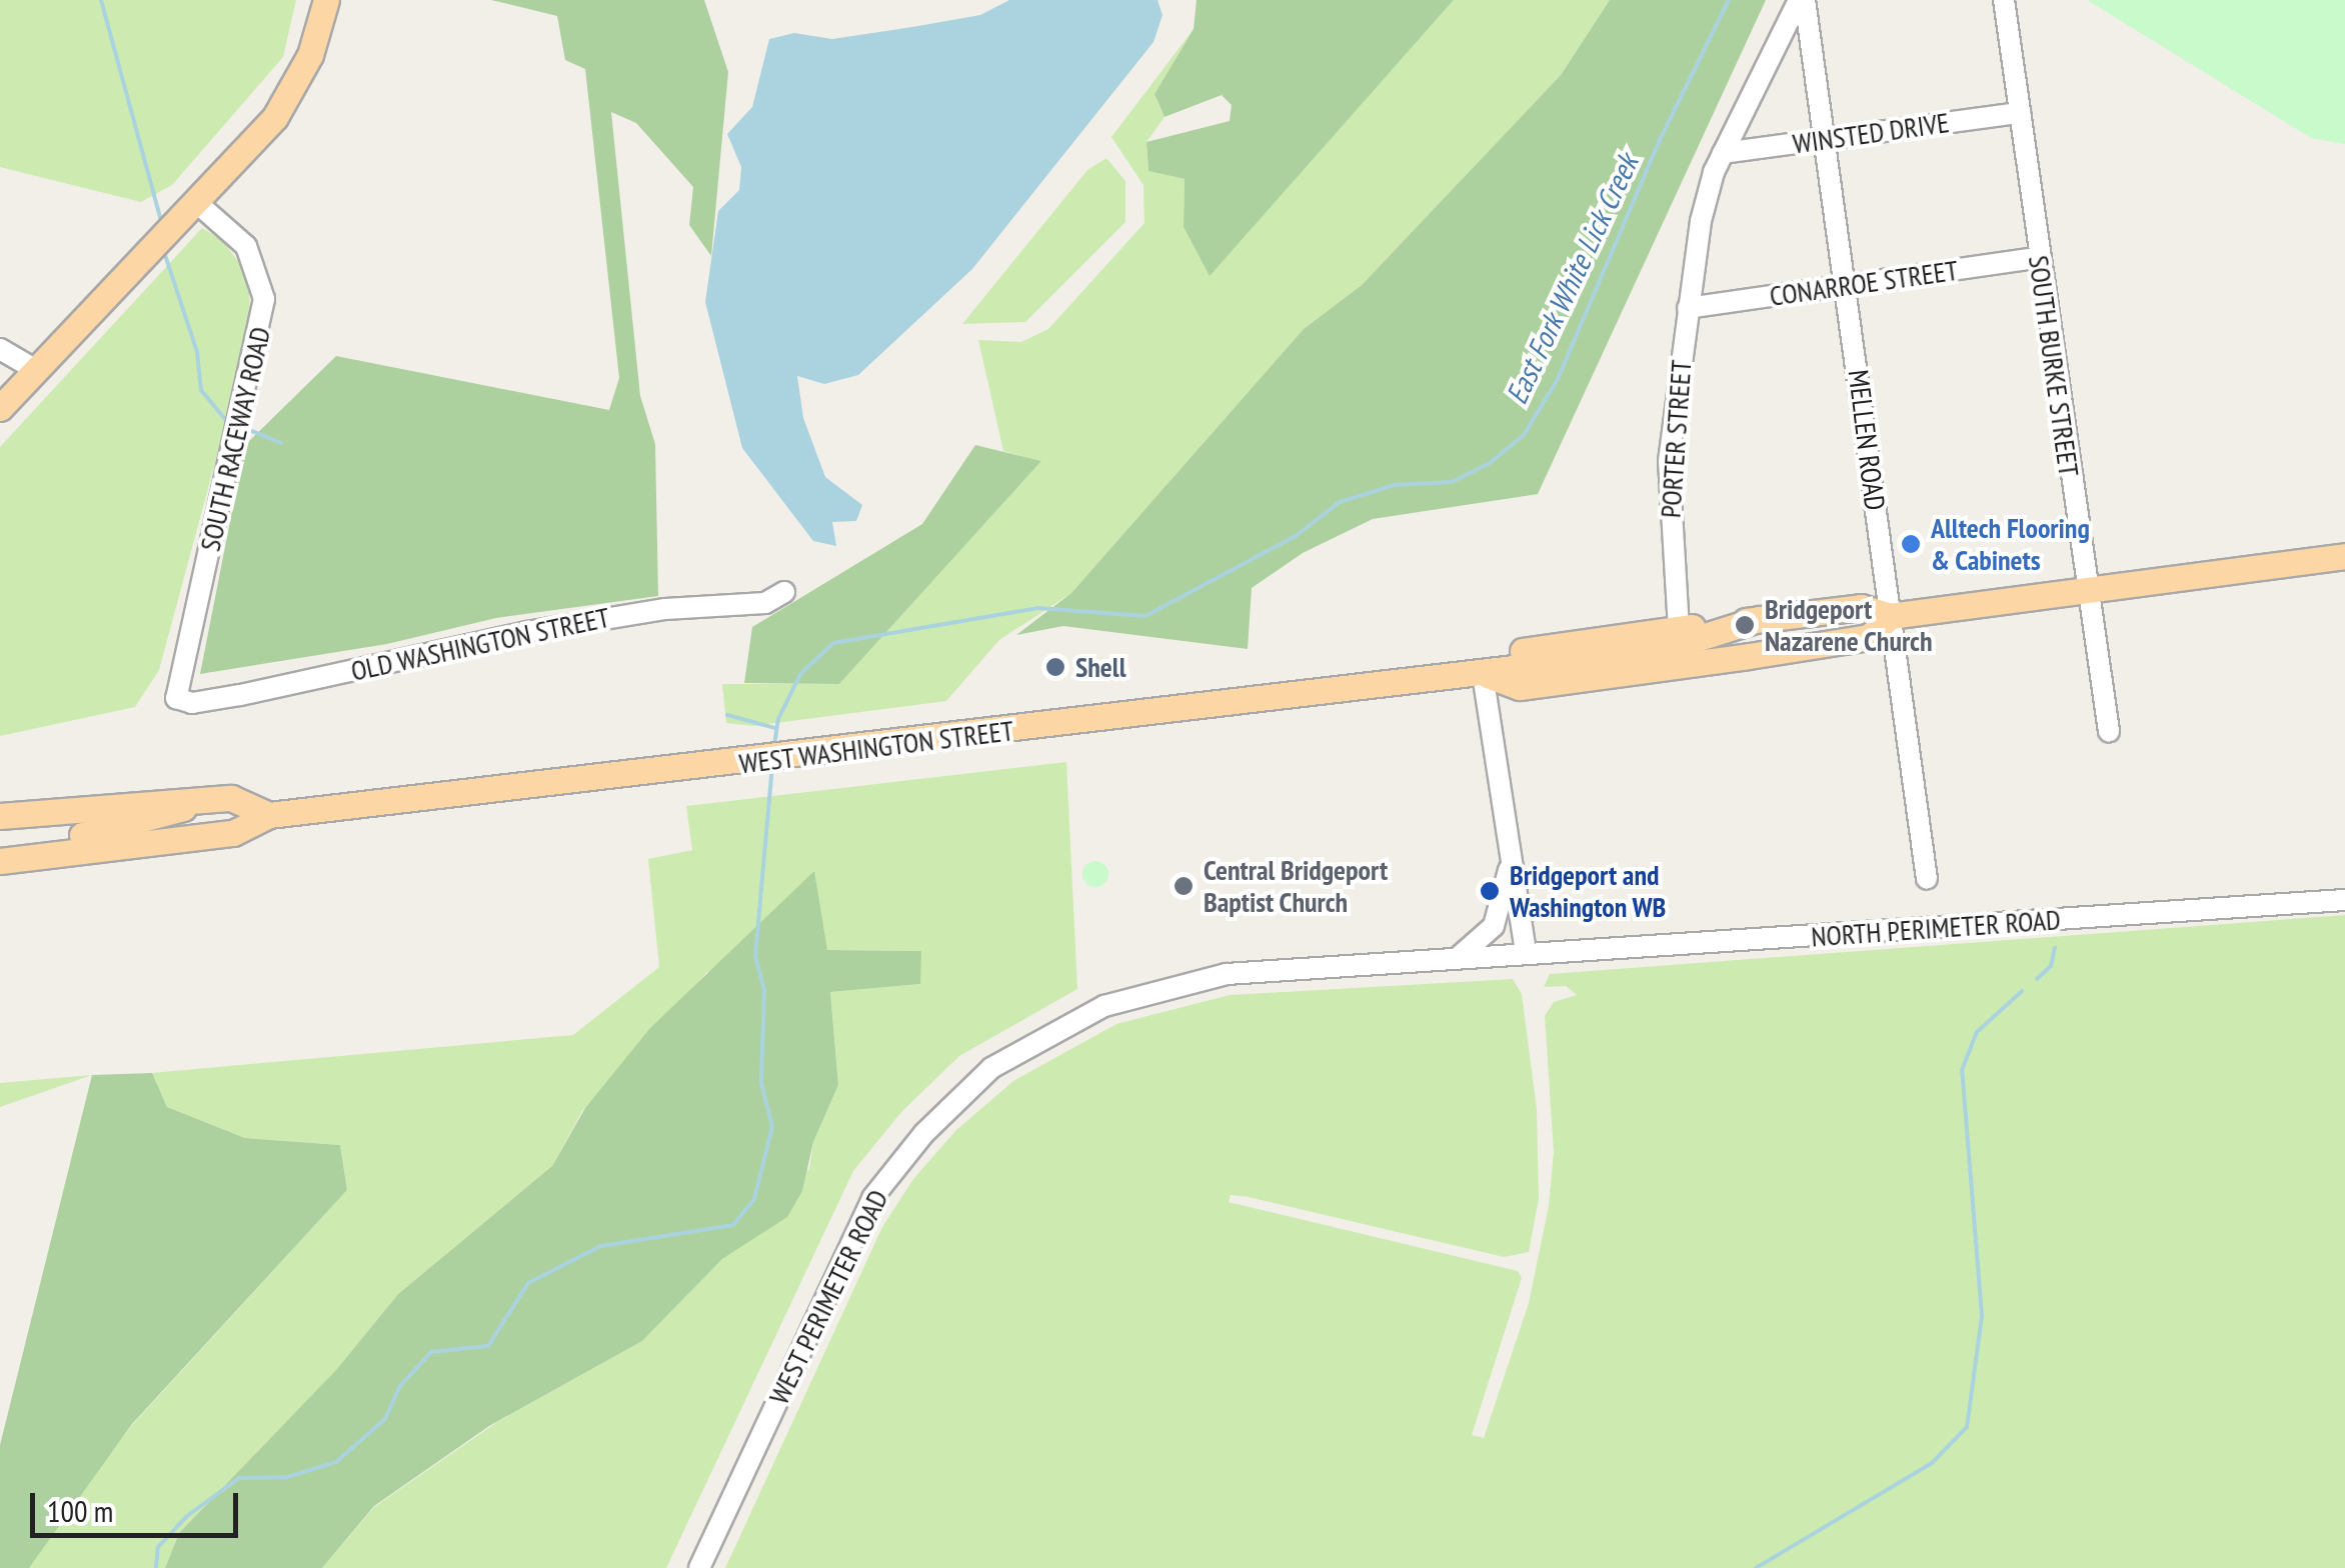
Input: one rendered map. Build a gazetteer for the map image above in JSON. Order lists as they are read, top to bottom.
{
  "streets": {
    "main road": ["WEST WASHINGTON STREET"],
    "street": [
      "WINSTED DRIVE",
      "CONARROE STREET",
      "SOUTH BURKE STREET",
      "SOUTH RACEWAY ROAD",
      "PORTER STREET",
      "MELLEN ROAD",
      "OLD WASHINGTON STREET",
      "NORTH PERIMETER ROAD",
      "WEST PERIMETER ROAD"
    ]
  },
  "crossings": [
    ["WINSTED DRIVE", "SOUTH BURKE STREET"],
    ["WINSTED DRIVE", "PORTER STREET"],
    ["WINSTED DRIVE", "MELLEN ROAD"],
    ["CONARROE STREET", "SOUTH BURKE STREET"],
    ["CONARROE STREET", "PORTER STREET"],
    ["CONARROE STREET", "MELLEN ROAD"],
    ["SOUTH BURKE STREET", "WEST WASHINGTON STREET"],
    ["SOUTH RACEWAY ROAD", "OLD WASHINGTON STREET"],
    ["PORTER STREET", "MELLEN ROAD"],
    ["PORTER STREET", "WEST WASHINGTON STREET"],
    ["MELLEN ROAD", "WEST WASHINGTON STREET"],
    ["NORTH PERIMETER ROAD", "WEST PERIMETER ROAD"]
  ],
  "water": ["East Fork White Lick Creek"],
  "places": [
    "Alltech Flooring & Cabinets",
    "Bridgeport Nazarene Church",
    "Shell",
    "Central Bridgeport Baptist Church",
    "Bridgeport and Washington WB"
  ],
  "scale_bar": "100 m"
}
